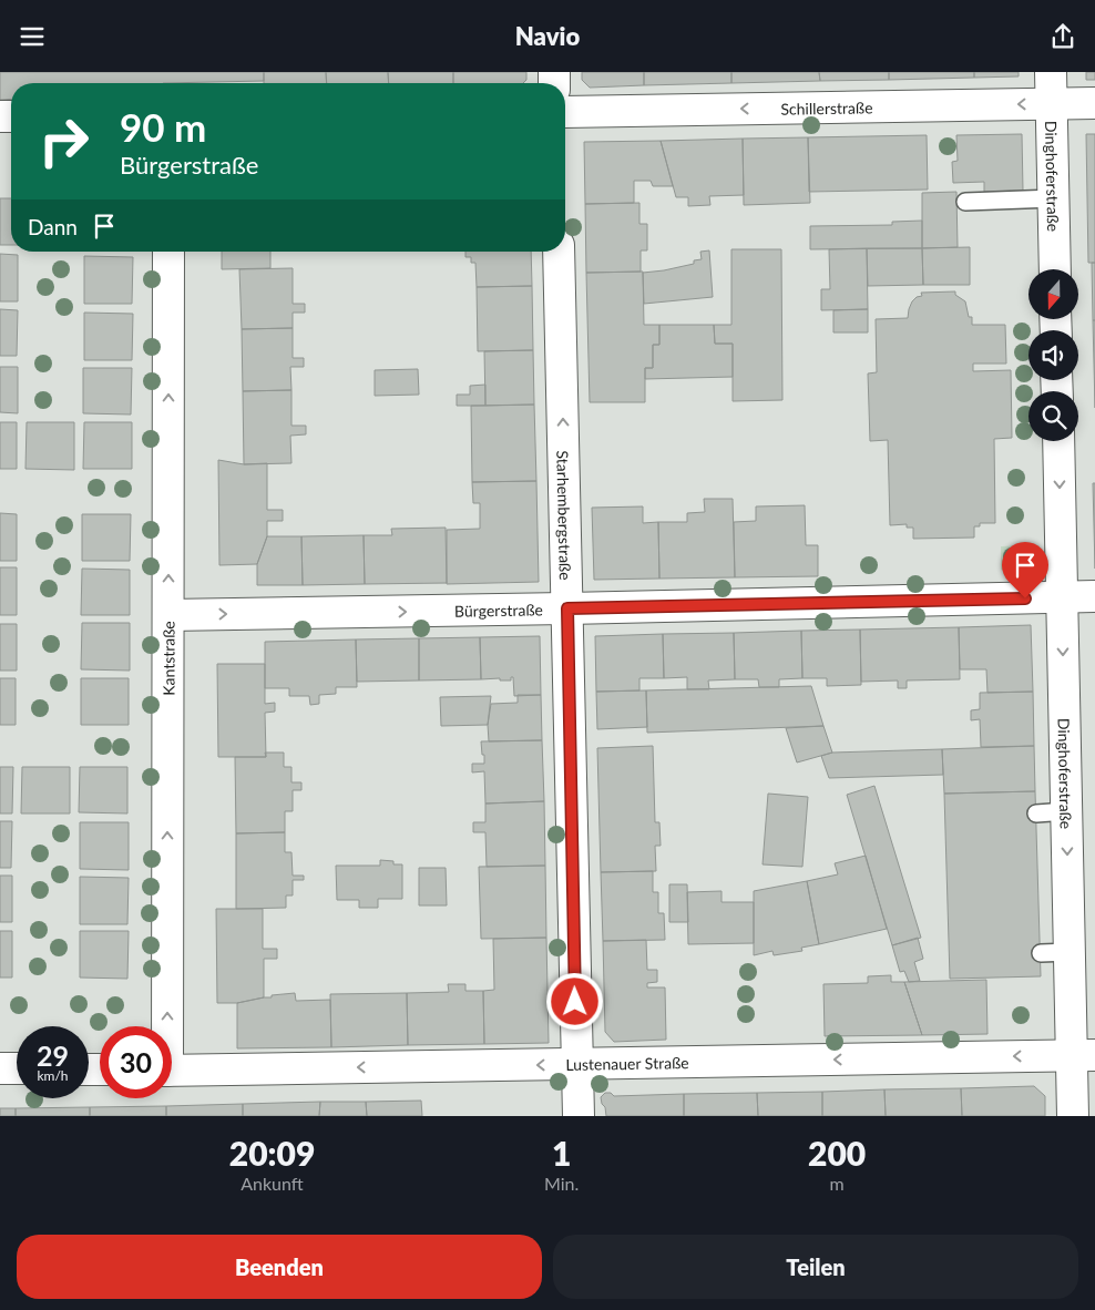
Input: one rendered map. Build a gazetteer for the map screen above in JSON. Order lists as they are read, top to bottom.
{
  "streets": {
    "street": [
      "Schillerstraße",
      "Dinghoferstraße",
      "Starhembergstraße",
      "Bürgerstraße",
      "Kantstraße",
      "Lustenauer Straße"
    ]
  },
  "crossings": [
    ["Schillerstraße", "Dinghoferstraße"],
    ["Dinghoferstraße", "Bürgerstraße"],
    ["Dinghoferstraße", "Lustenauer Straße"],
    ["Starhembergstraße", "Bürgerstraße"],
    ["Starhembergstraße", "Lustenauer Straße"],
    ["Bürgerstraße", "Kantstraße"]
  ],
  "one_way": [
    "Schillerstraße",
    "Dinghoferstraße",
    "Starhembergstraße",
    "Bürgerstraße",
    "Kantstraße",
    "Lustenauer Straße"
  ],
  "north": "bottom",
  "page": {
    "header": "Navio",
    "turn": ["90 m", "Bürgerstraße"],
    "then": "Dann",
    "speed": "29 km/h",
    "limit": "30",
    "eta": [
      "20:09",
      "Ankunft",
      "1",
      "Min.",
      "200",
      "m"
    ],
    "buttons": ["Beenden", "Teilen"]
  }
}
